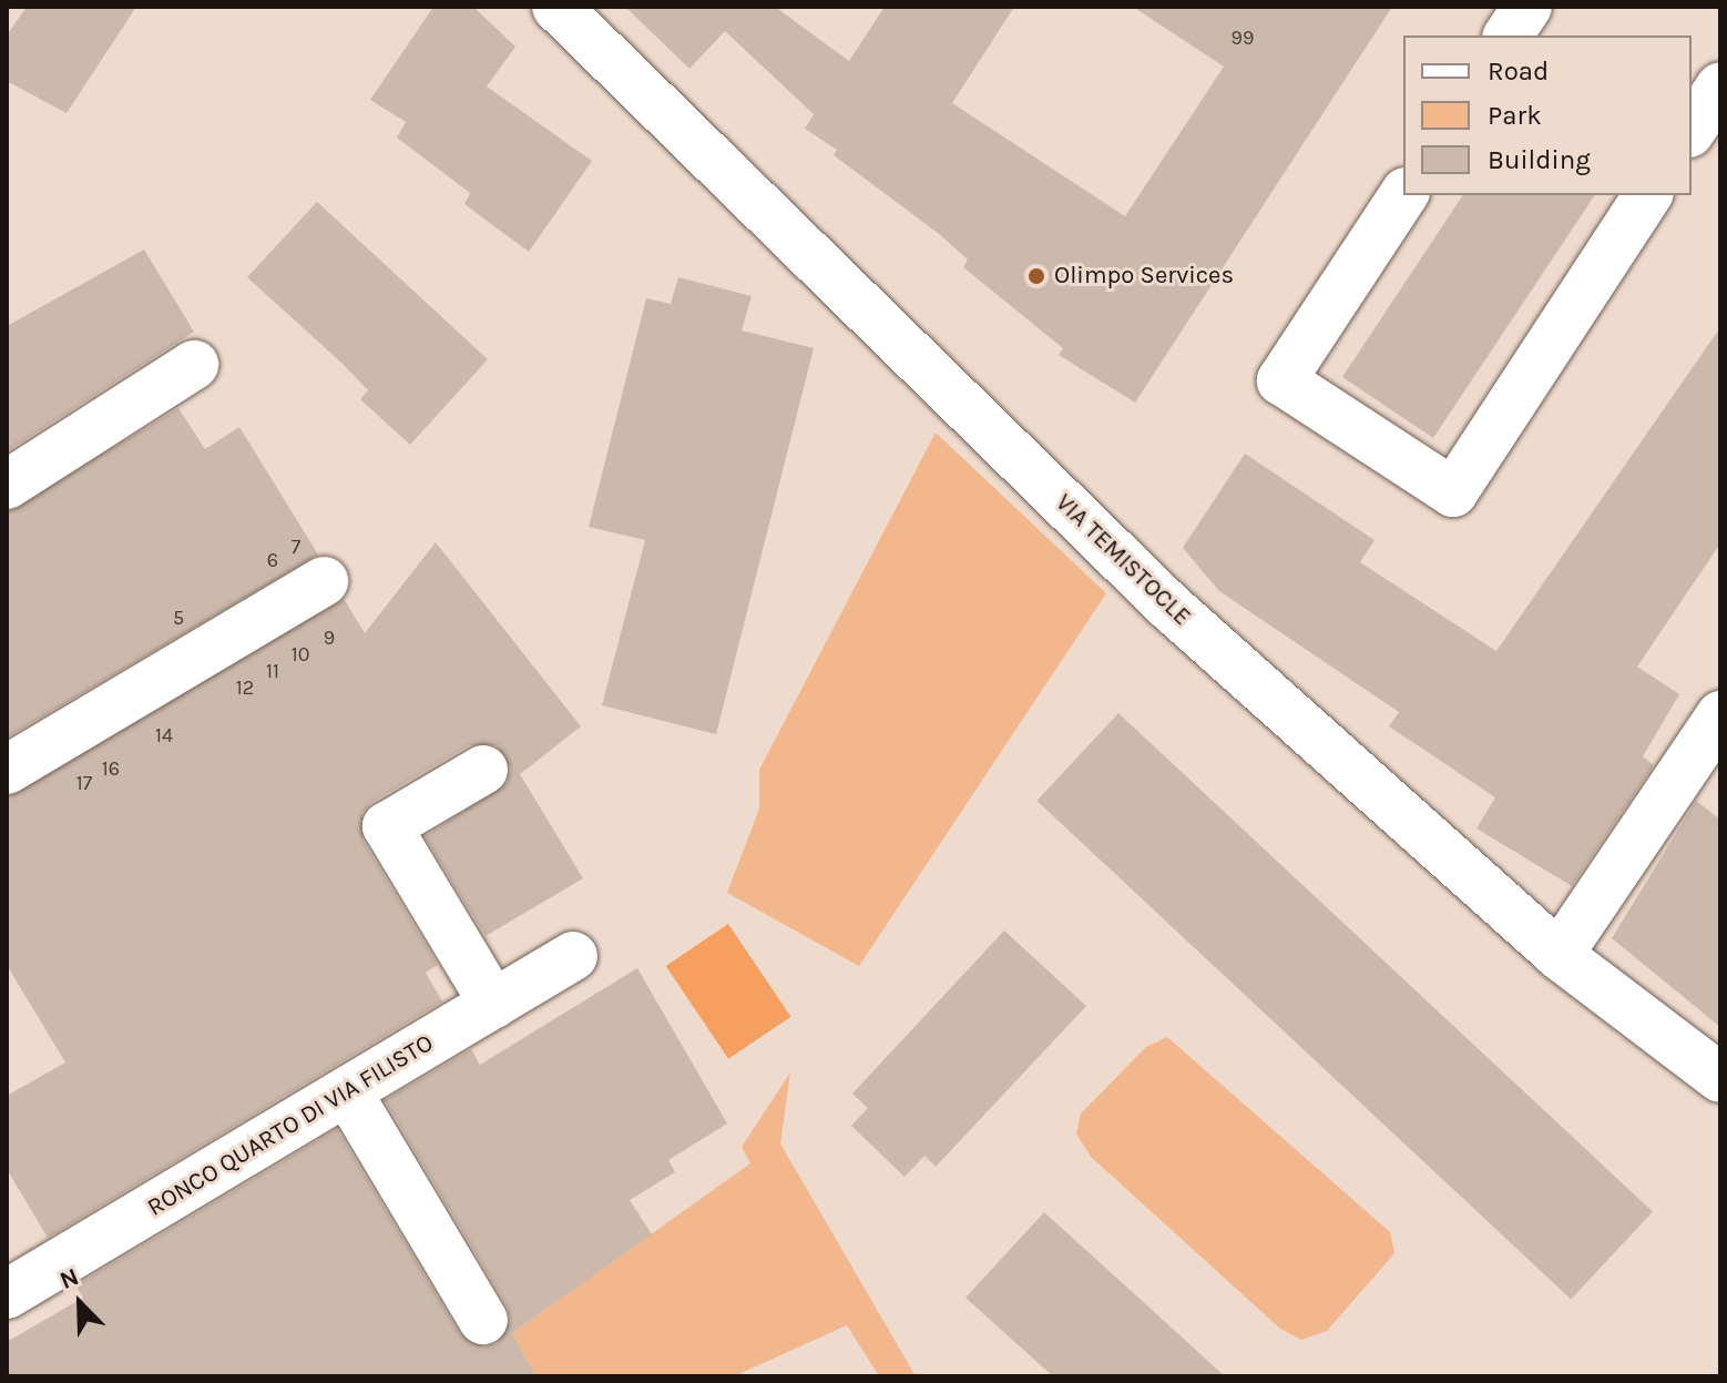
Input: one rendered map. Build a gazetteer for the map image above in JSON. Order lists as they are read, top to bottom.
{
  "streets": {
    "street": ["VIA TEMISTOCLE", "RONCO QUARTO DI VIA FILISTO"]
  },
  "places": ["Olimpo Services"],
  "house_numbers": [
    "99",
    "7",
    "6",
    "5",
    "9",
    "10",
    "11",
    "12",
    "14",
    "16",
    "17"
  ],
  "legend": ["Road", "Park", "Building"],
  "north": "top left"
}
